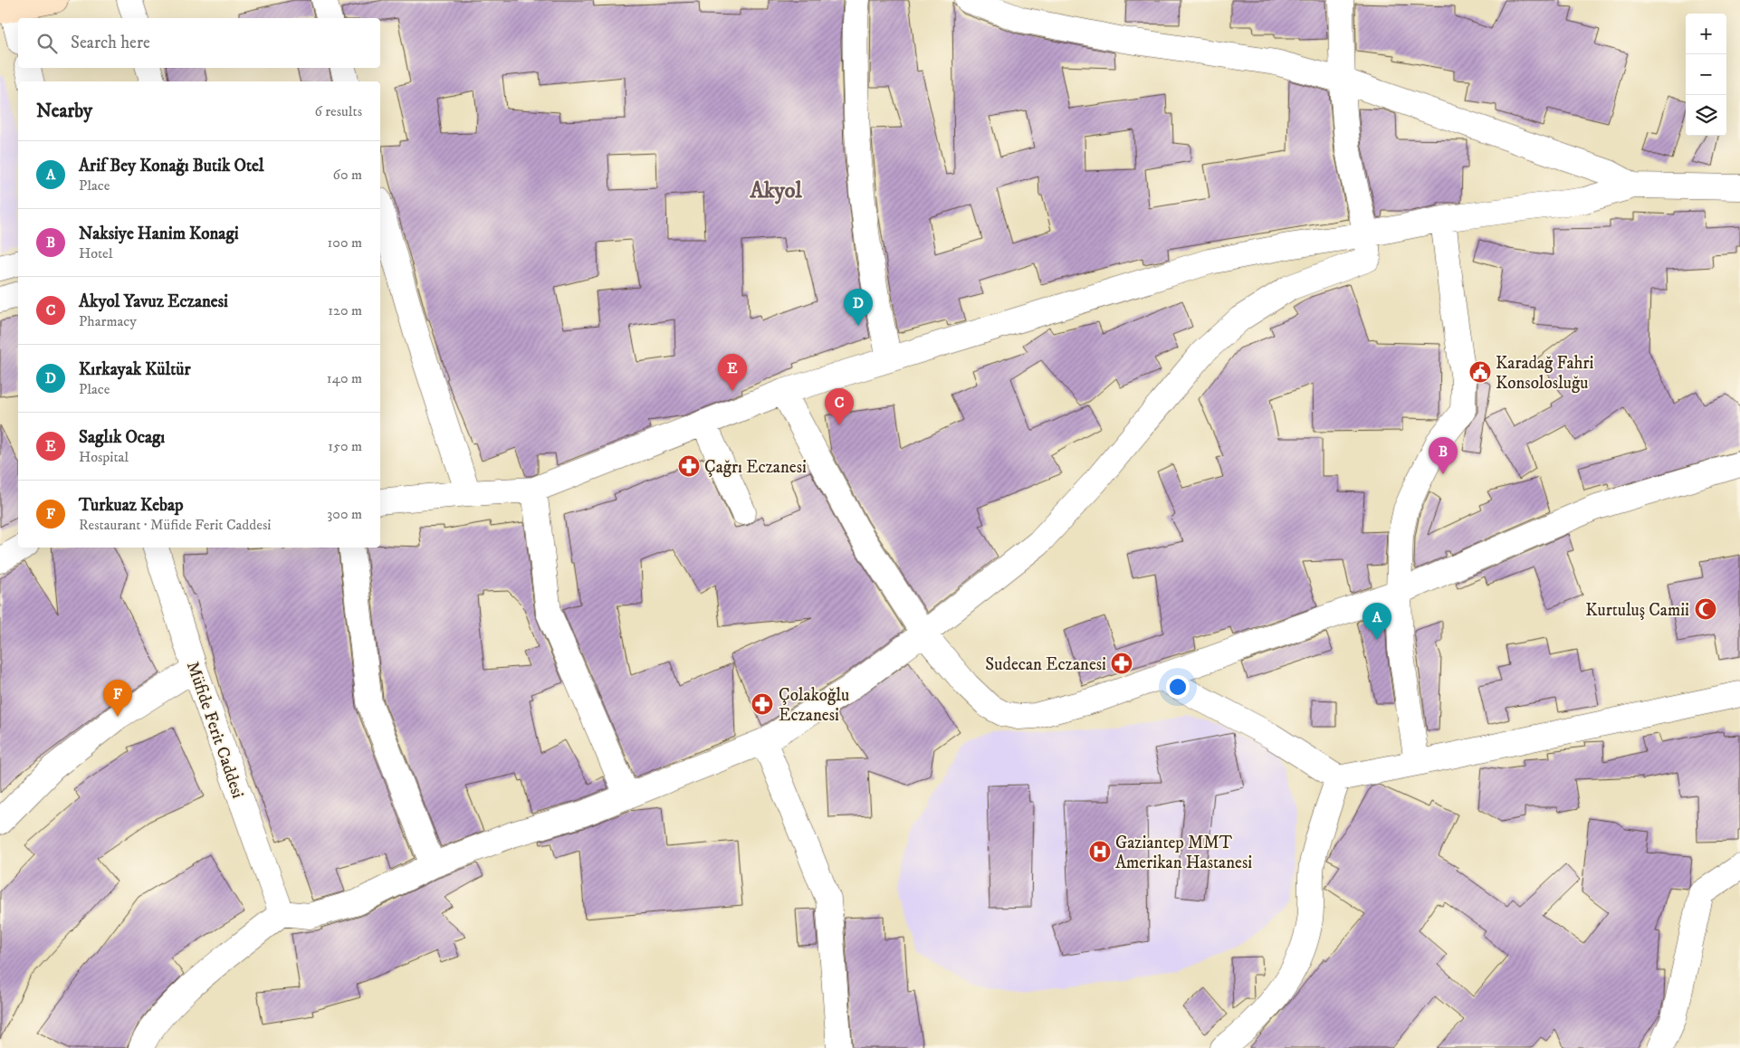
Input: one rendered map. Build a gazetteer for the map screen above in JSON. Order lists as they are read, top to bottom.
{
  "streets": {
    "street": ["Müfide Ferit Caddesi"]
  },
  "districts": ["Akyol"],
  "places": {
    "public building": ["Karadağ Fahri Konsolosluğu"],
    "pharmacy": ["Çağrı Eczanesi", "Sudecan Eczanesi", "Çolakoğlu Eczanesi"],
    "mosque": ["Kurtuluş Camii"],
    "hospital": ["Gaziantep MMT Amerikan Hastanesi"]
  },
  "page": {
    "map_buttons": ["+", "−"],
    "search": "Search here",
    "heading": ["Nearby", "6 results"],
    "list": [
      {
        "mark": "A",
        "name": "Arif Bey Konağı Butik Otel",
        "note": "Place",
        "value": "60 m"
      },
      {
        "mark": "B",
        "name": "Naksiye Hanim Konagi",
        "note": "Hotel",
        "value": "100 m"
      },
      {
        "mark": "C",
        "name": "Akyol Yavuz Eczanesi",
        "note": "Pharmacy",
        "value": "120 m"
      },
      {
        "mark": "D",
        "name": "Kırkayak Kültür",
        "note": "Place",
        "value": "140 m"
      },
      {
        "mark": "E",
        "name": "Saglık Ocagı",
        "note": "Hospital",
        "value": "150 m"
      },
      {
        "mark": "F",
        "name": "Turkuaz Kebap",
        "note": "Restaurant · Müfide Ferit Caddesi",
        "value": "300 m"
      }
    ],
    "pins": [
      "D",
      "E",
      "C",
      "B",
      "A",
      "F"
    ]
  }
}
